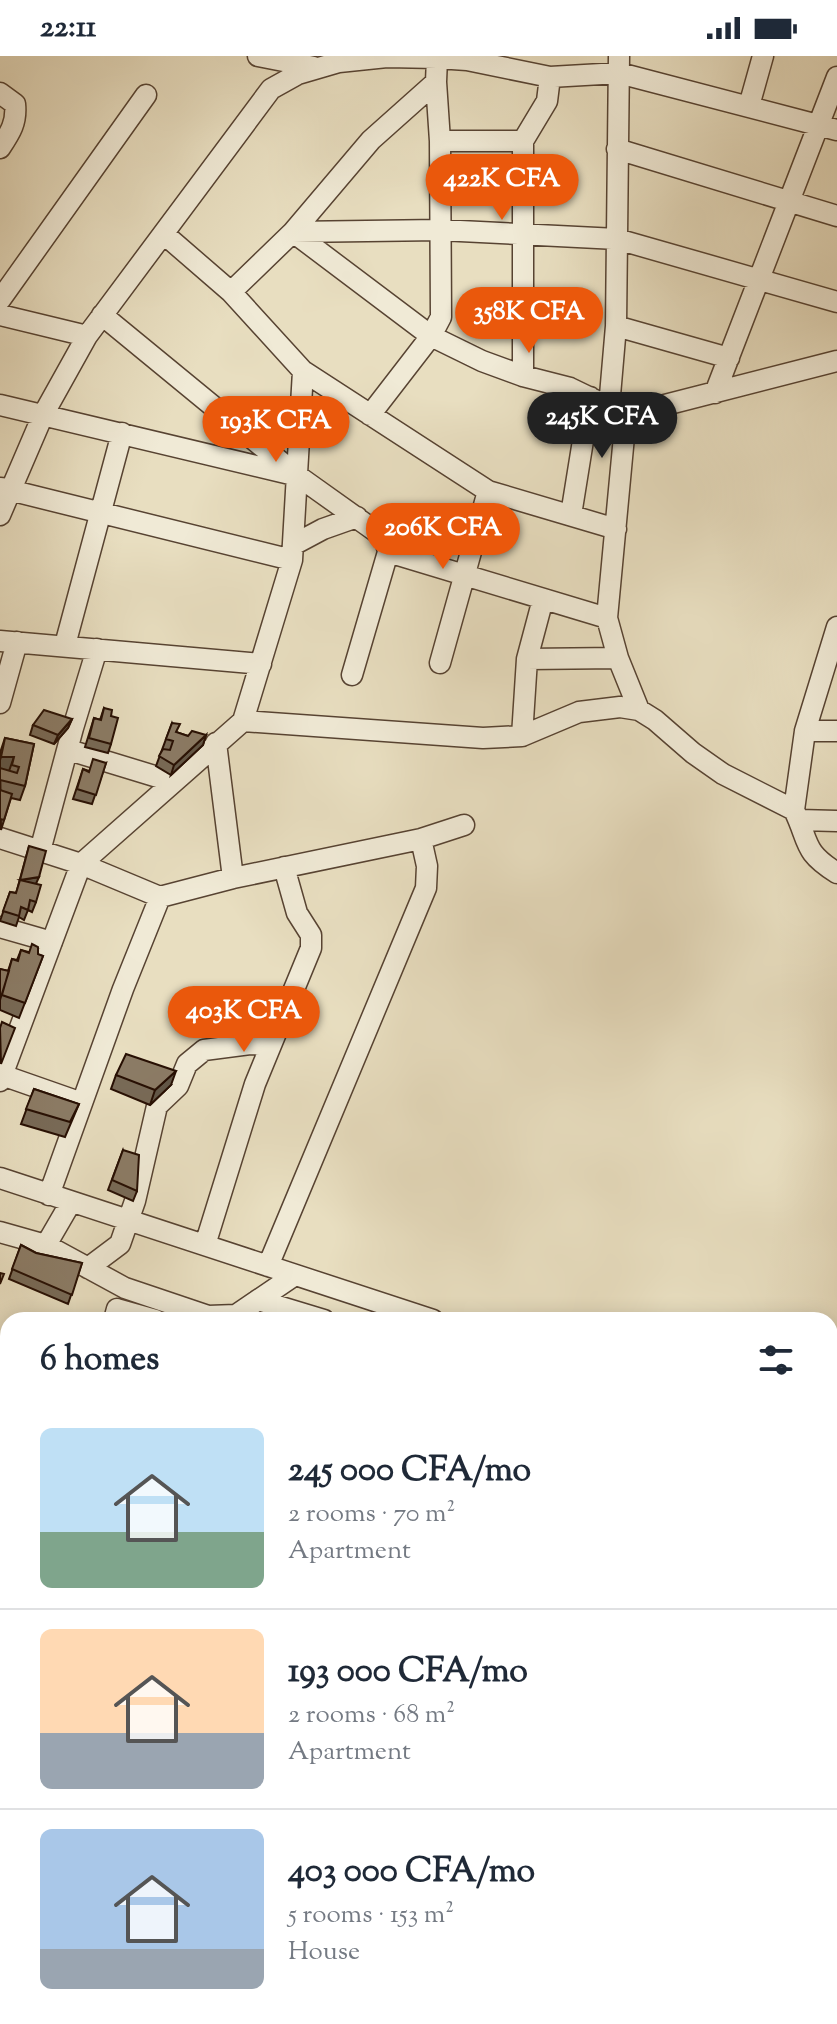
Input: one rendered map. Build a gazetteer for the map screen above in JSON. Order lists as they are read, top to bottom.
{
  "page": {
    "status": "22:11",
    "price": [
      "422K CFA",
      "358K CFA",
      "245K CFA",
      "193K CFA",
      "206K CFA",
      "403K CFA"
    ],
    "heading": "6 homes",
    "list": [
      {
        "name": "245 000 CFA/mo",
        "note": "2 rooms · 70 m² · Apartment"
      },
      {
        "name": "193 000 CFA/mo",
        "note": "2 rooms · 68 m² · Apartment"
      },
      {
        "name": "403 000 CFA/mo",
        "note": "5 rooms · 153 m² · House"
      }
    ]
  }
}
